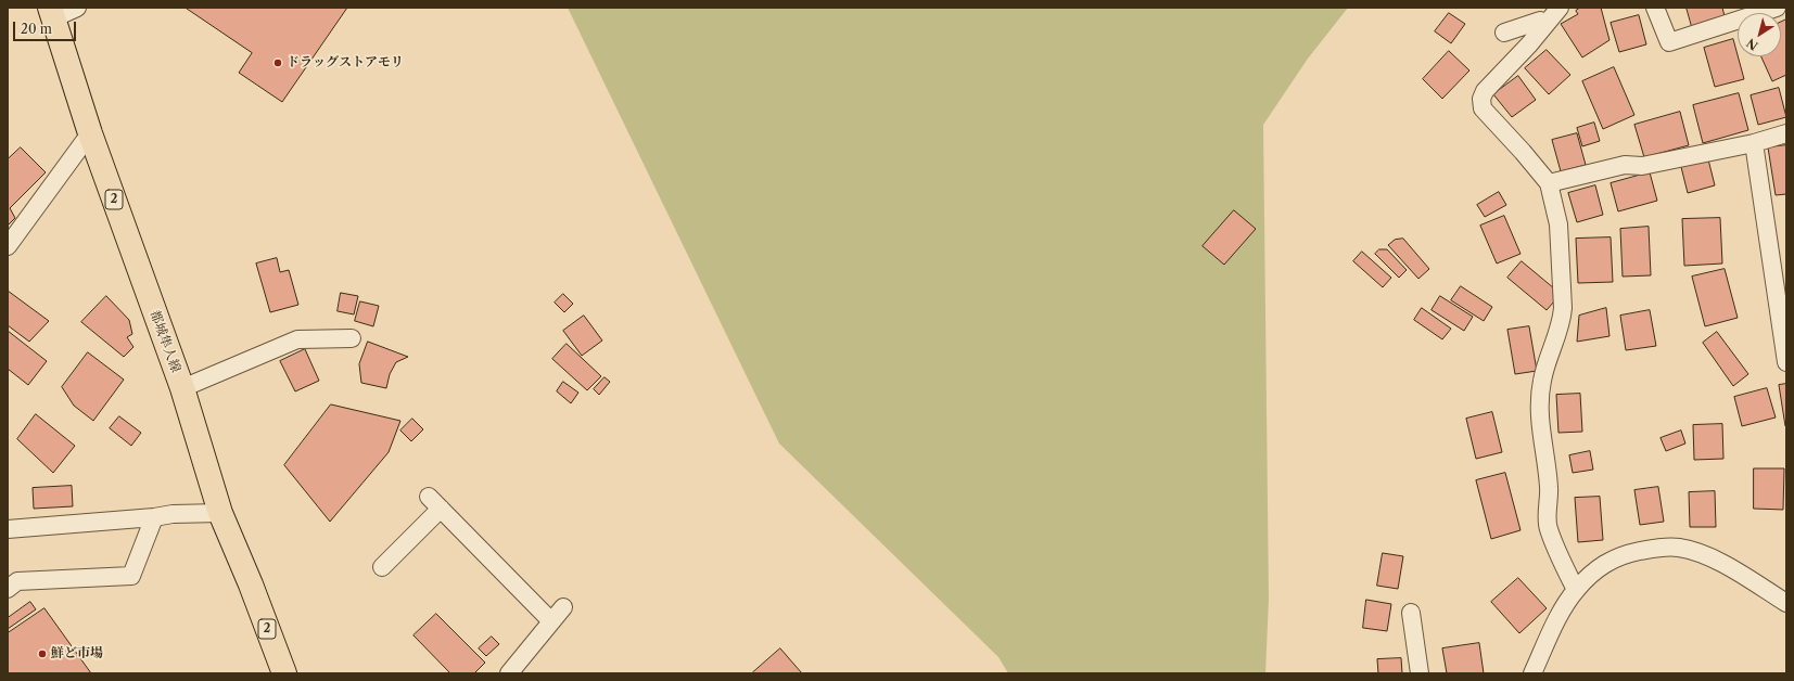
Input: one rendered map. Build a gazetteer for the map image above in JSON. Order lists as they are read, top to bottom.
{
  "streets": {
    "main road": ["2", "都城隼人線"]
  },
  "places": ["ドラッグストアモリ", "鮮ど市場"],
  "scale_bar": "20 m",
  "north": "bottom left"
}
